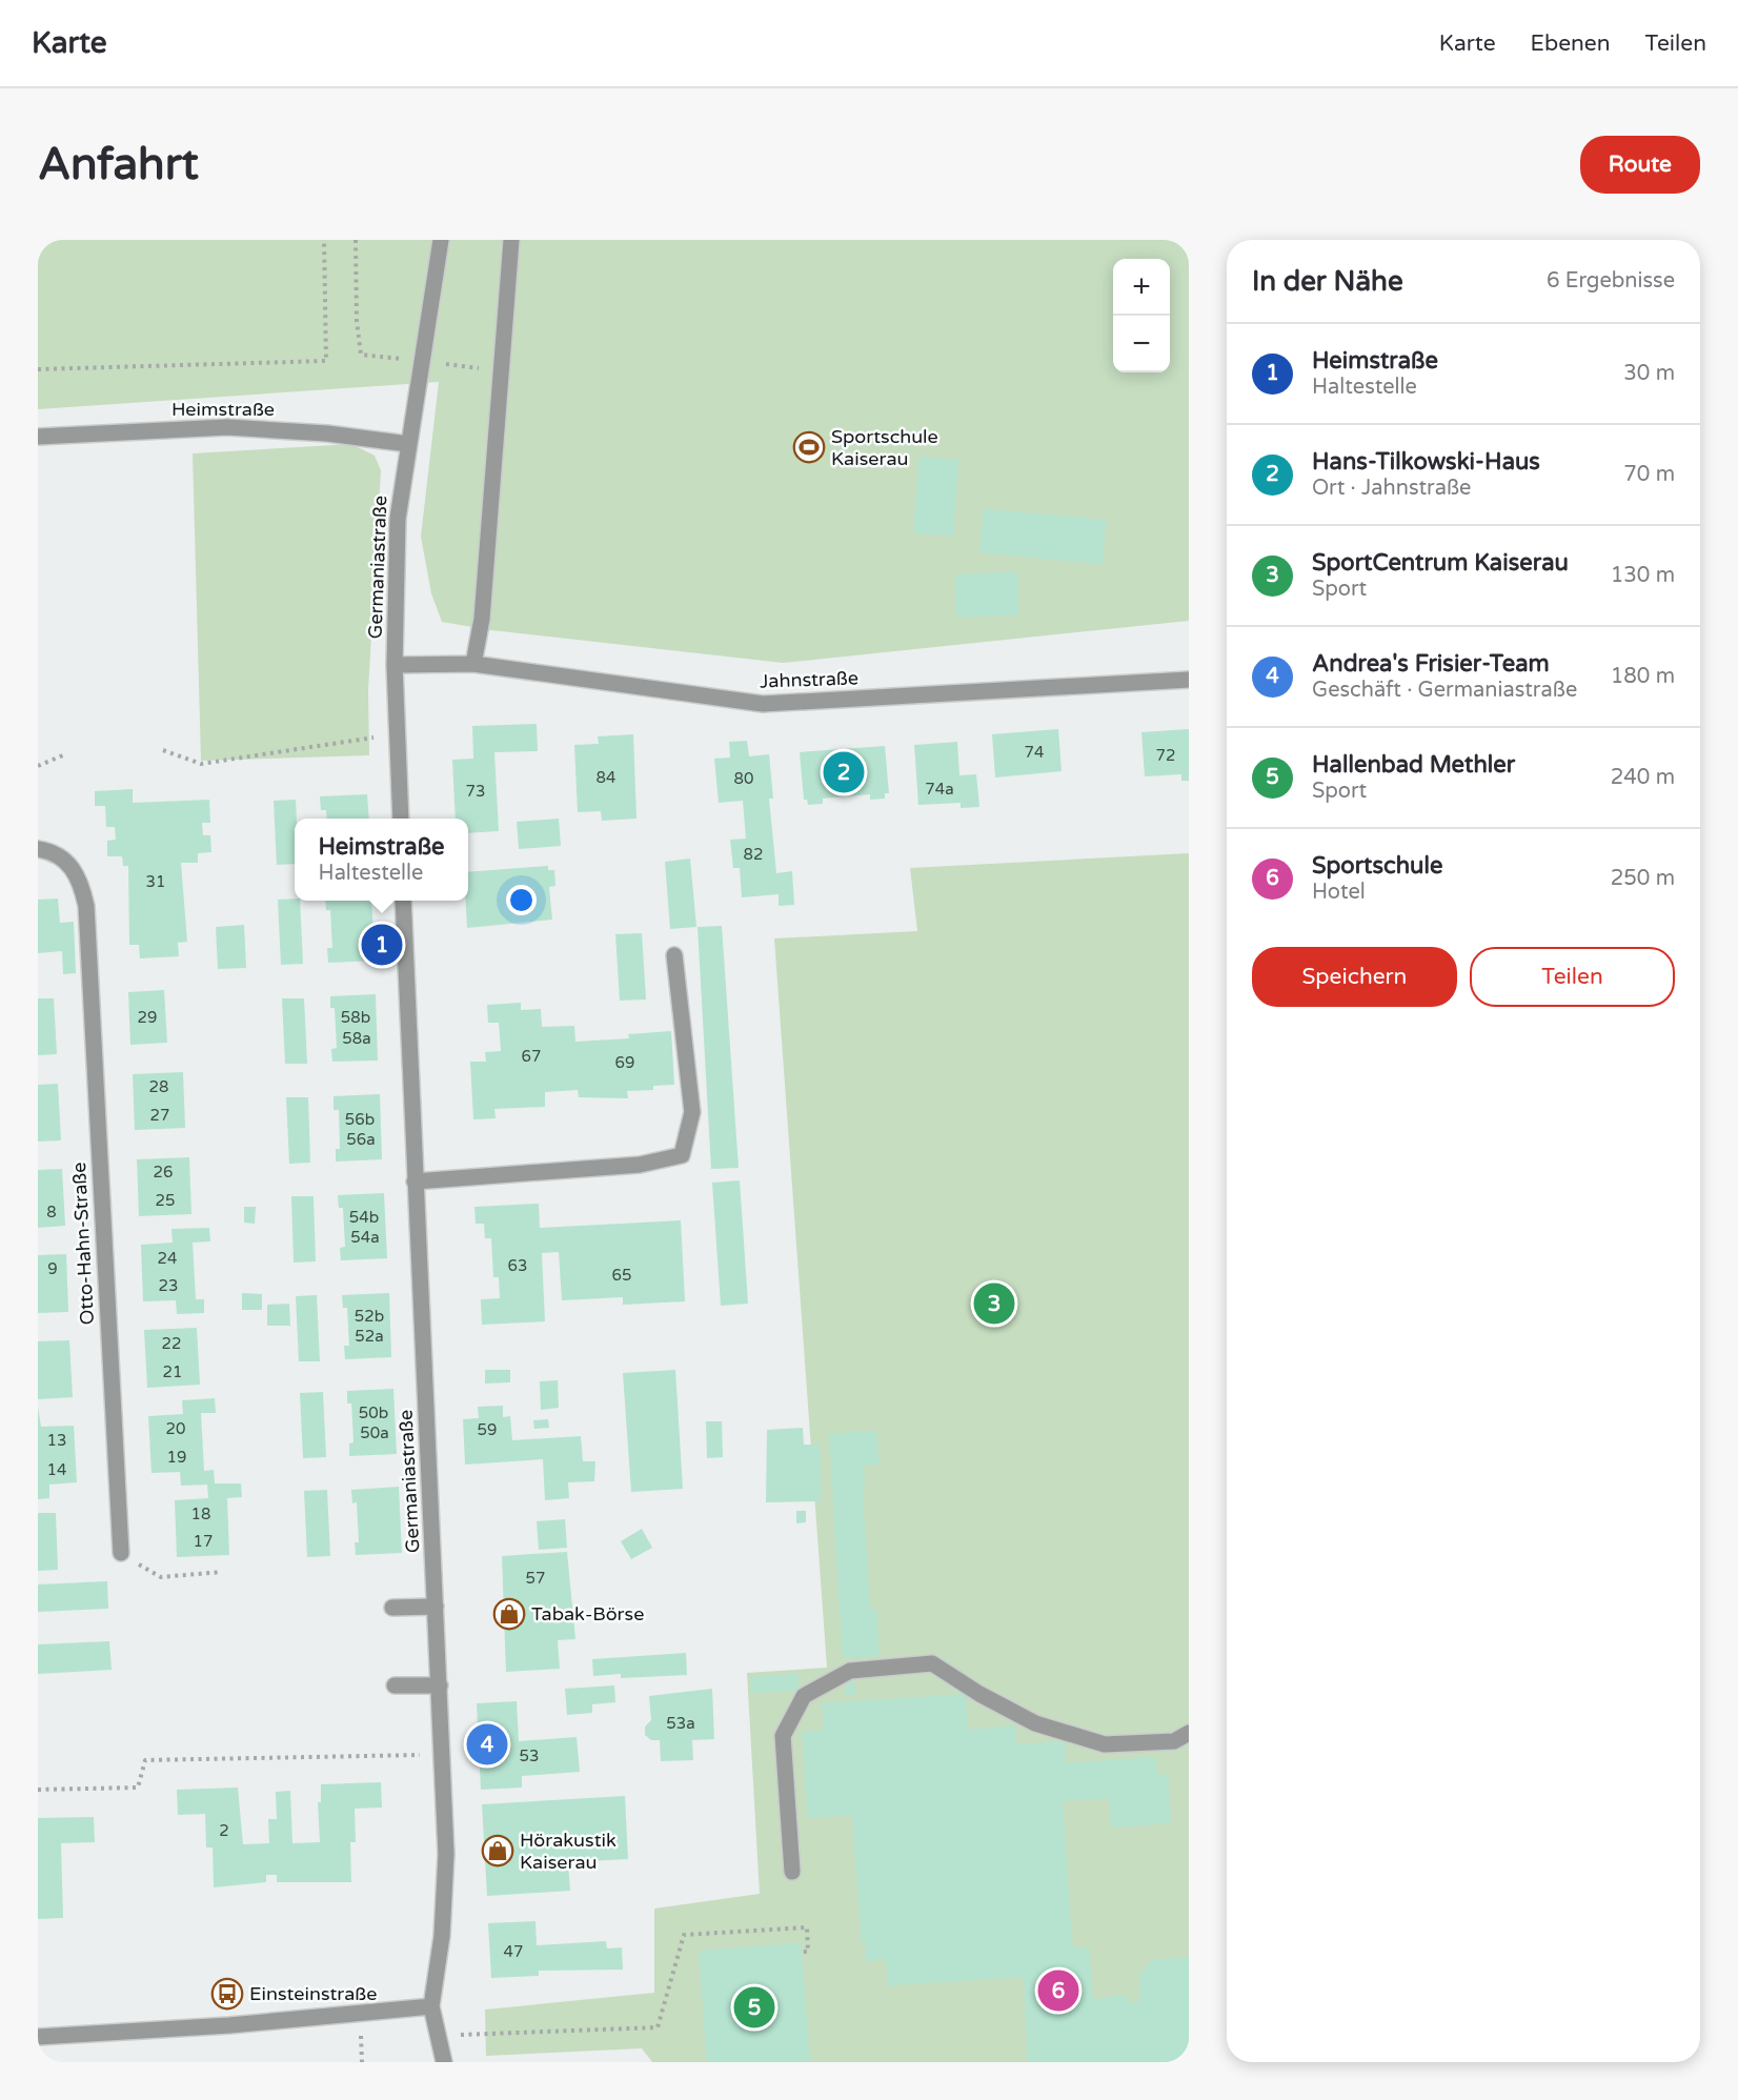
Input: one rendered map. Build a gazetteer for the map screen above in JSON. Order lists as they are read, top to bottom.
{
  "streets": {
    "street": [
      "Heimstraße",
      "Germaniastraße",
      "Jahnstraße",
      "Otto-Hahn-Straße"
    ]
  },
  "crossings": [
    ["Heimstraße", "Germaniastraße"],
    ["Germaniastraße", "Jahnstraße"]
  ],
  "places": {
    "sports": ["Sportschule Kaiserau"],
    "shop": ["Tabak-Börse", "Hörakustik Kaiserau"],
    "bus stop": ["Einsteinstraße"]
  },
  "house_numbers": [
    "74",
    "72",
    "84",
    "80",
    "74a",
    "73",
    "82",
    "31",
    "29",
    "58b",
    "58a",
    "67",
    "69",
    "28",
    "27",
    "56b",
    "56a",
    "26",
    "25",
    "8",
    "54b",
    "54a",
    "24",
    "63",
    "9",
    "65",
    "23",
    "52b",
    "52a",
    "22",
    "21",
    "50b",
    "20",
    "59",
    "50a",
    "13",
    "19",
    "14",
    "18",
    "17",
    "57",
    "53a",
    "53",
    "2",
    "47"
  ],
  "page": {
    "header": "Karte",
    "nav": ["Karte", "Ebenen", "Teilen"],
    "buttons": [
      "Route",
      ["Speichern", "Teilen"]
    ],
    "title": "Anfahrt",
    "heading": ["In der Nähe", "6 Ergebnisse"],
    "map_buttons": ["+", "−"],
    "list": [
      {
        "mark": "1",
        "name": "Heimstraße",
        "note": "Haltestelle",
        "value": "30 m"
      },
      {
        "mark": "2",
        "name": "Hans-Tilkowski-Haus",
        "note": "Ort · Jahnstraße",
        "value": "70 m"
      },
      {
        "mark": "3",
        "name": "SportCentrum Kaiserau",
        "note": "Sport",
        "value": "130 m"
      },
      {
        "mark": "4",
        "name": "Andrea's Frisier-Team",
        "note": "Geschäft · Germaniastraße",
        "value": "180 m"
      },
      {
        "mark": "5",
        "name": "Hallenbad Methler",
        "note": "Sport",
        "value": "240 m"
      },
      {
        "mark": "6",
        "name": "Sportschule",
        "note": "Hotel",
        "value": "250 m"
      }
    ],
    "pins": [
      "2",
      "1",
      "3",
      "4",
      "6",
      "5"
    ],
    "popup": ["Heimstraße", "Haltestelle"]
  }
}
